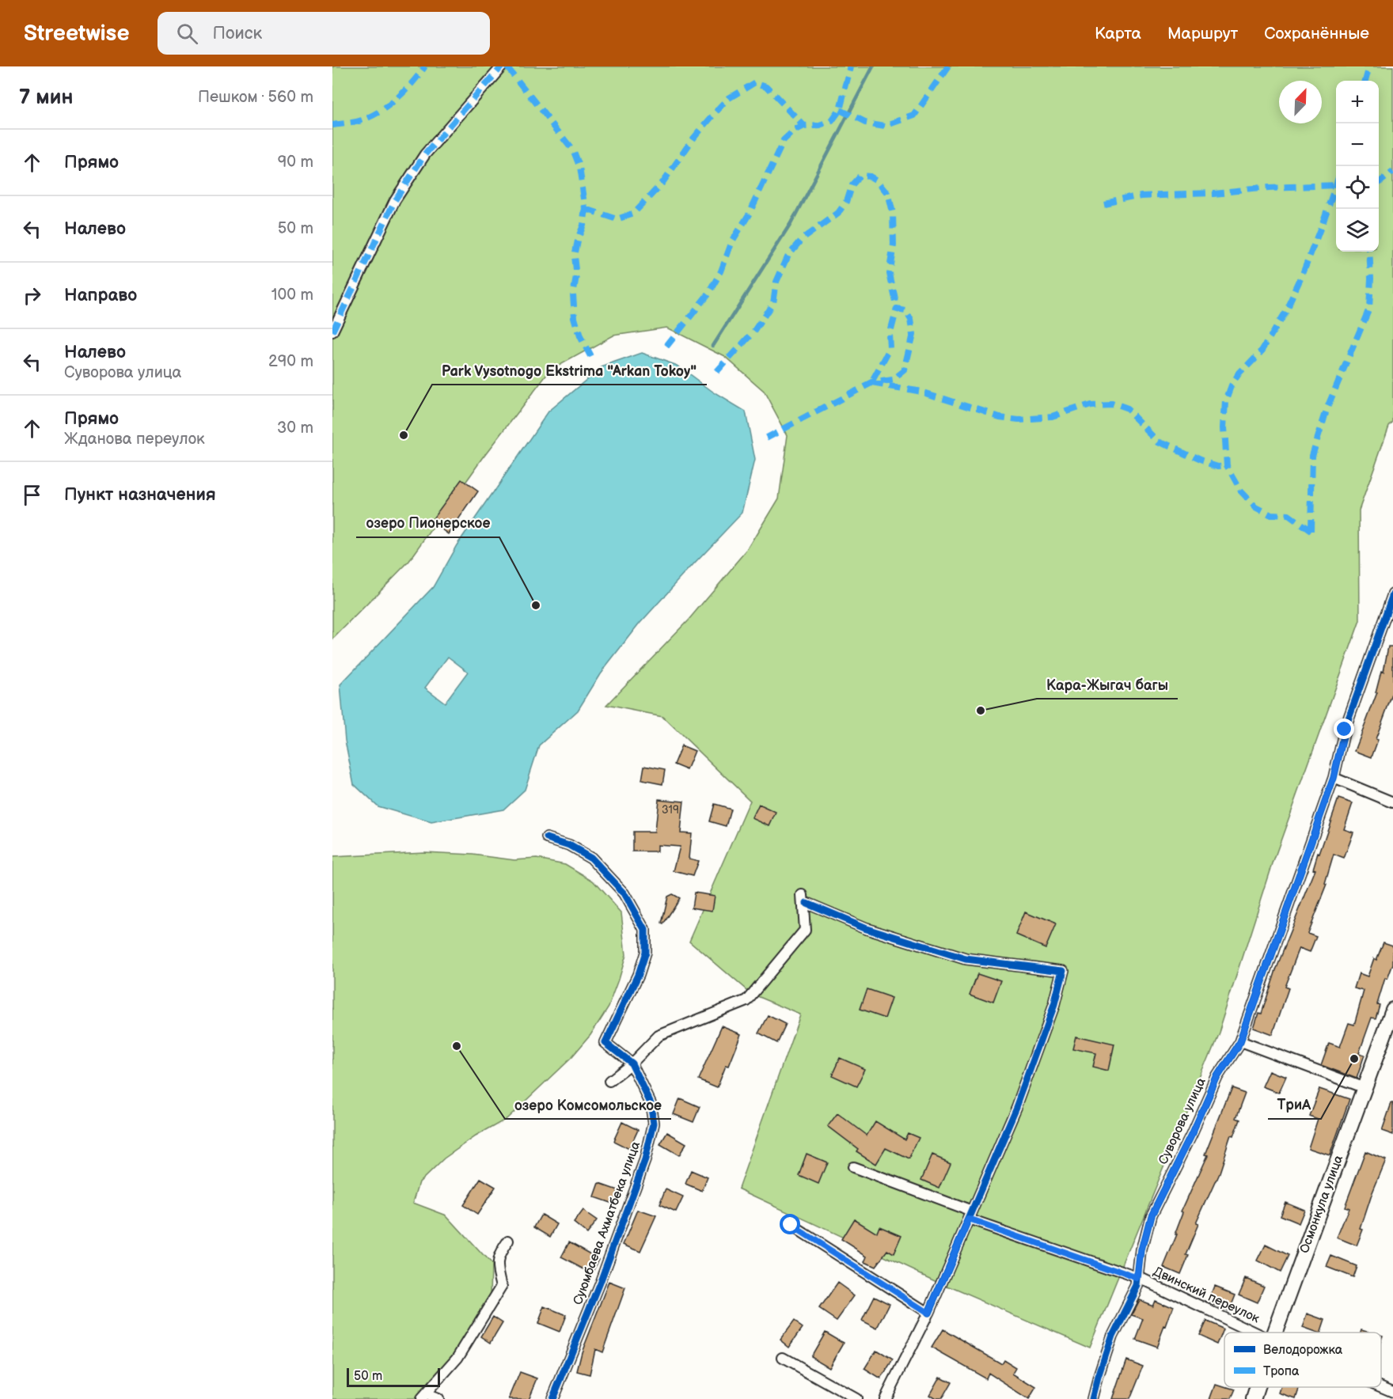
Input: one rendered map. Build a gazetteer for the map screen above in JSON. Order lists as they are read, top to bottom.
{
  "streets": {
    "street": [
      "Суворова улица",
      "Осмонкула улица",
      "Суюмбаева Ахматбека улица",
      "Двинский переулок"
    ]
  },
  "crossings": [
    ["Суворова улица", "Двинский переулок"]
  ],
  "places": [
    "Park Vysotnogo Ekstrima \"Arkan Tokoy\"",
    "озеро Пионерское",
    "Кара-Жыгач багы",
    "озеро Комсомольское",
    "ТриА"
  ],
  "house_numbers": ["319"],
  "legend": ["Велодорожка", "Тропа"],
  "scale_bar": "50 m",
  "north": "top right",
  "page": {
    "header": "Streetwise",
    "search": "Поиск",
    "nav": ["Карта", "Маршрут", "Сохранённые"],
    "heading": ["7 мин", "Пешком · 560 m"],
    "map_buttons": ["+", "−"],
    "list": [
      ["Прямо", "90 m"],
      ["Налево", "50 m"],
      ["Направо", "100 m"],
      ["Налево", "Суворова улица", "290 m"],
      ["Прямо", "Жданова переулок", "30 m"],
      "Пункт назначения"
    ],
    "scale": "50 m"
  }
}
